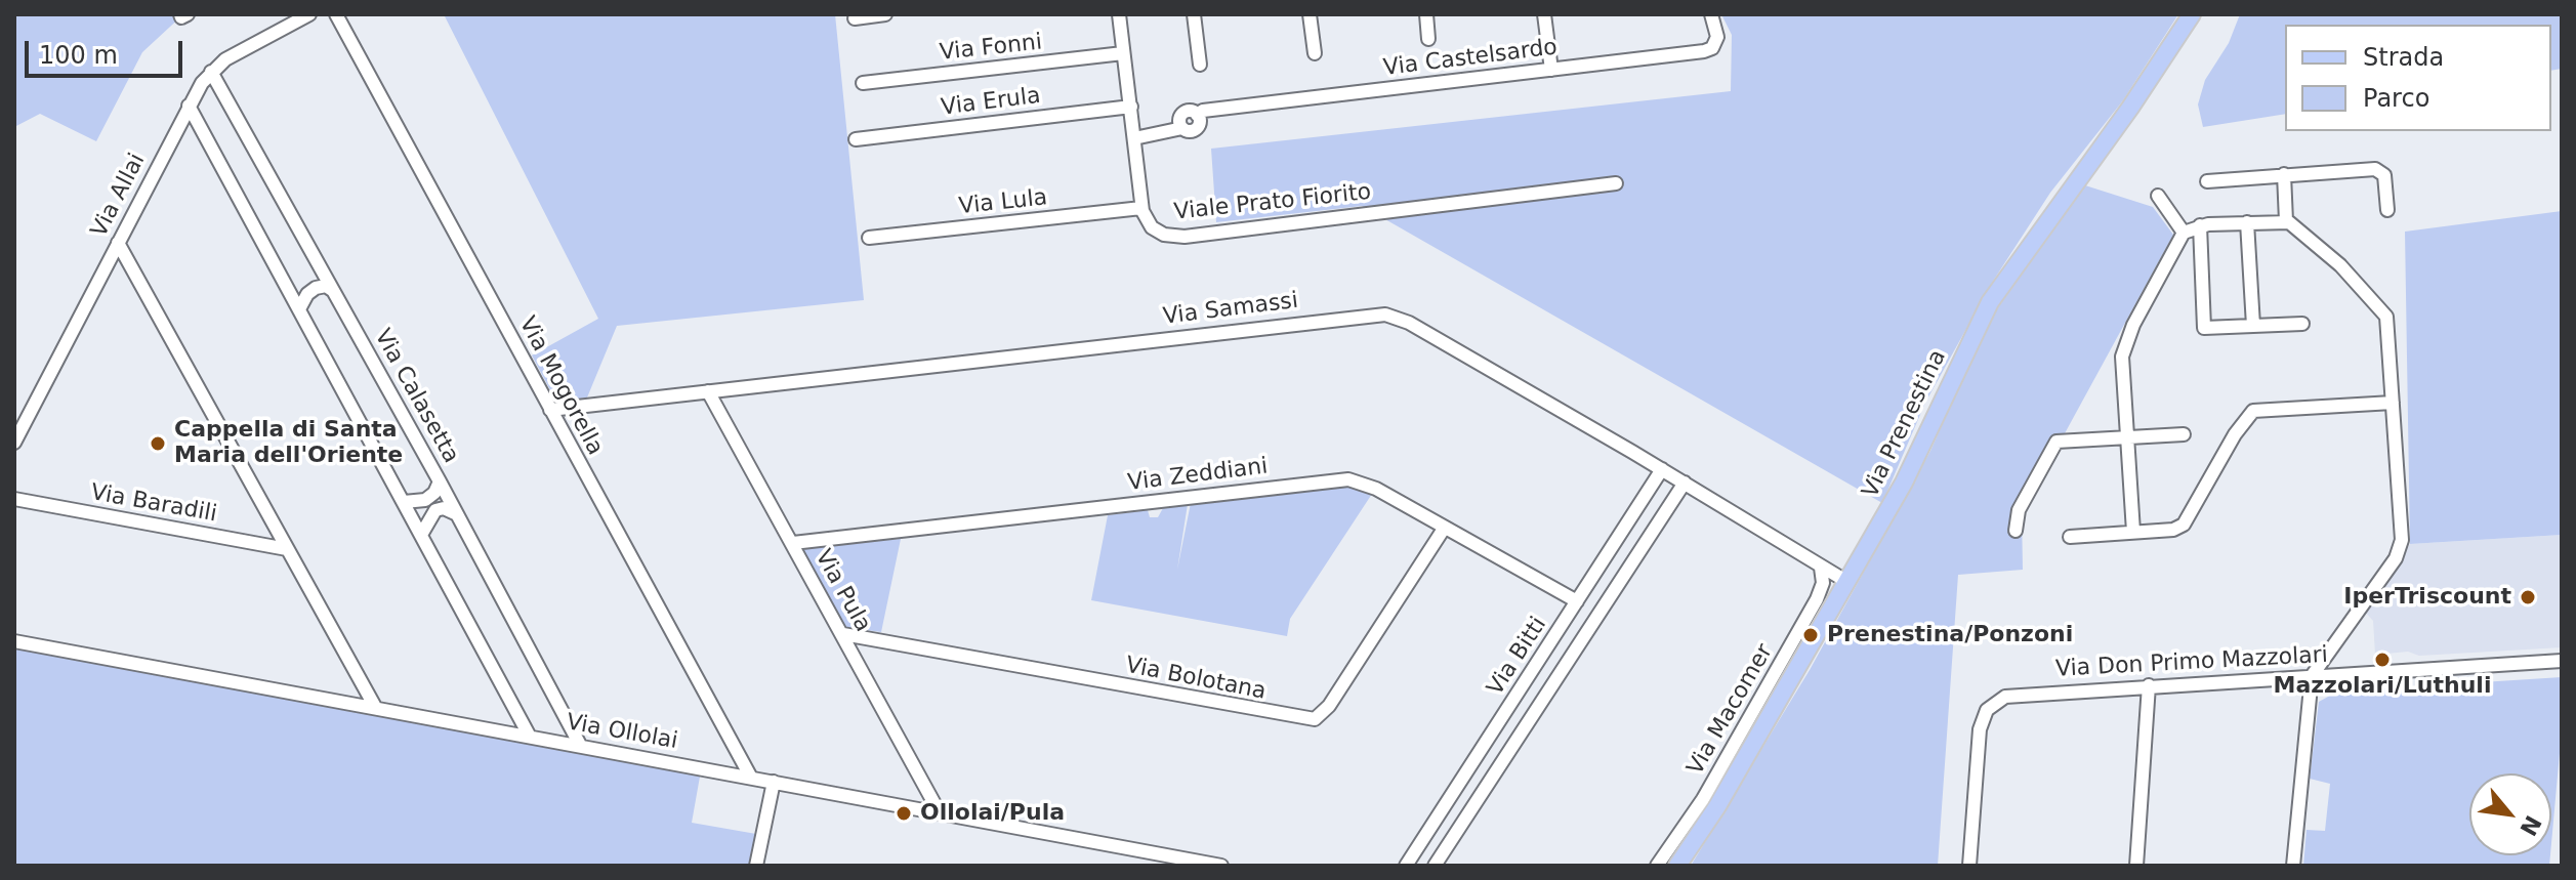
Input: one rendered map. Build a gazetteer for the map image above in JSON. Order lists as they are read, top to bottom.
{
  "streets": {
    "main road": ["Via Prenestina"],
    "street": [
      "Via Fonni",
      "Via Castelsardo",
      "Via Erula",
      "Via Allai",
      "Via Lula",
      "Viale Prato Fiorito",
      "Via Samassi",
      "Via Mogorella",
      "Via Calasetta",
      "Via Zeddiani",
      "Via Baradili",
      "Via Pula",
      "Via Bitti",
      "Via Don Primo Mazzolari",
      "Via Bolotana",
      "Via Macomer",
      "Via Ollolai"
    ]
  },
  "crossings": [
    ["Via Fonni", "Viale Prato Fiorito"],
    ["Via Castelsardo", "Viale Prato Fiorito"],
    ["Via Erula", "Viale Prato Fiorito"],
    ["Via Allai", "Via Calasetta"],
    ["Via Lula", "Viale Prato Fiorito"],
    ["Via Samassi", "Via Mogorella"],
    ["Via Samassi", "Via Prenestina"],
    ["Via Samassi", "Via Pula"],
    ["Via Samassi", "Via Bitti"],
    ["Via Samassi", "Via Macomer"],
    ["Via Mogorella", "Via Ollolai"],
    ["Via Calasetta", "Via Ollolai"],
    ["Via Zeddiani", "Via Pula"],
    ["Via Zeddiani", "Via Bitti"],
    ["Via Zeddiani", "Via Bolotana"],
    ["Via Pula", "Via Bolotana"],
    ["Via Pula", "Via Ollolai"]
  ],
  "places": [
    "Cappella di Santa Maria dell'Oriente",
    "IperTriscount",
    "Prenestina/Ponzoni",
    "Mazzolari/Luthuli",
    "Ollolai/Pula"
  ],
  "legend": ["Strada", "Parco"],
  "scale_bar": "100 m",
  "north": "bottom right"
}
